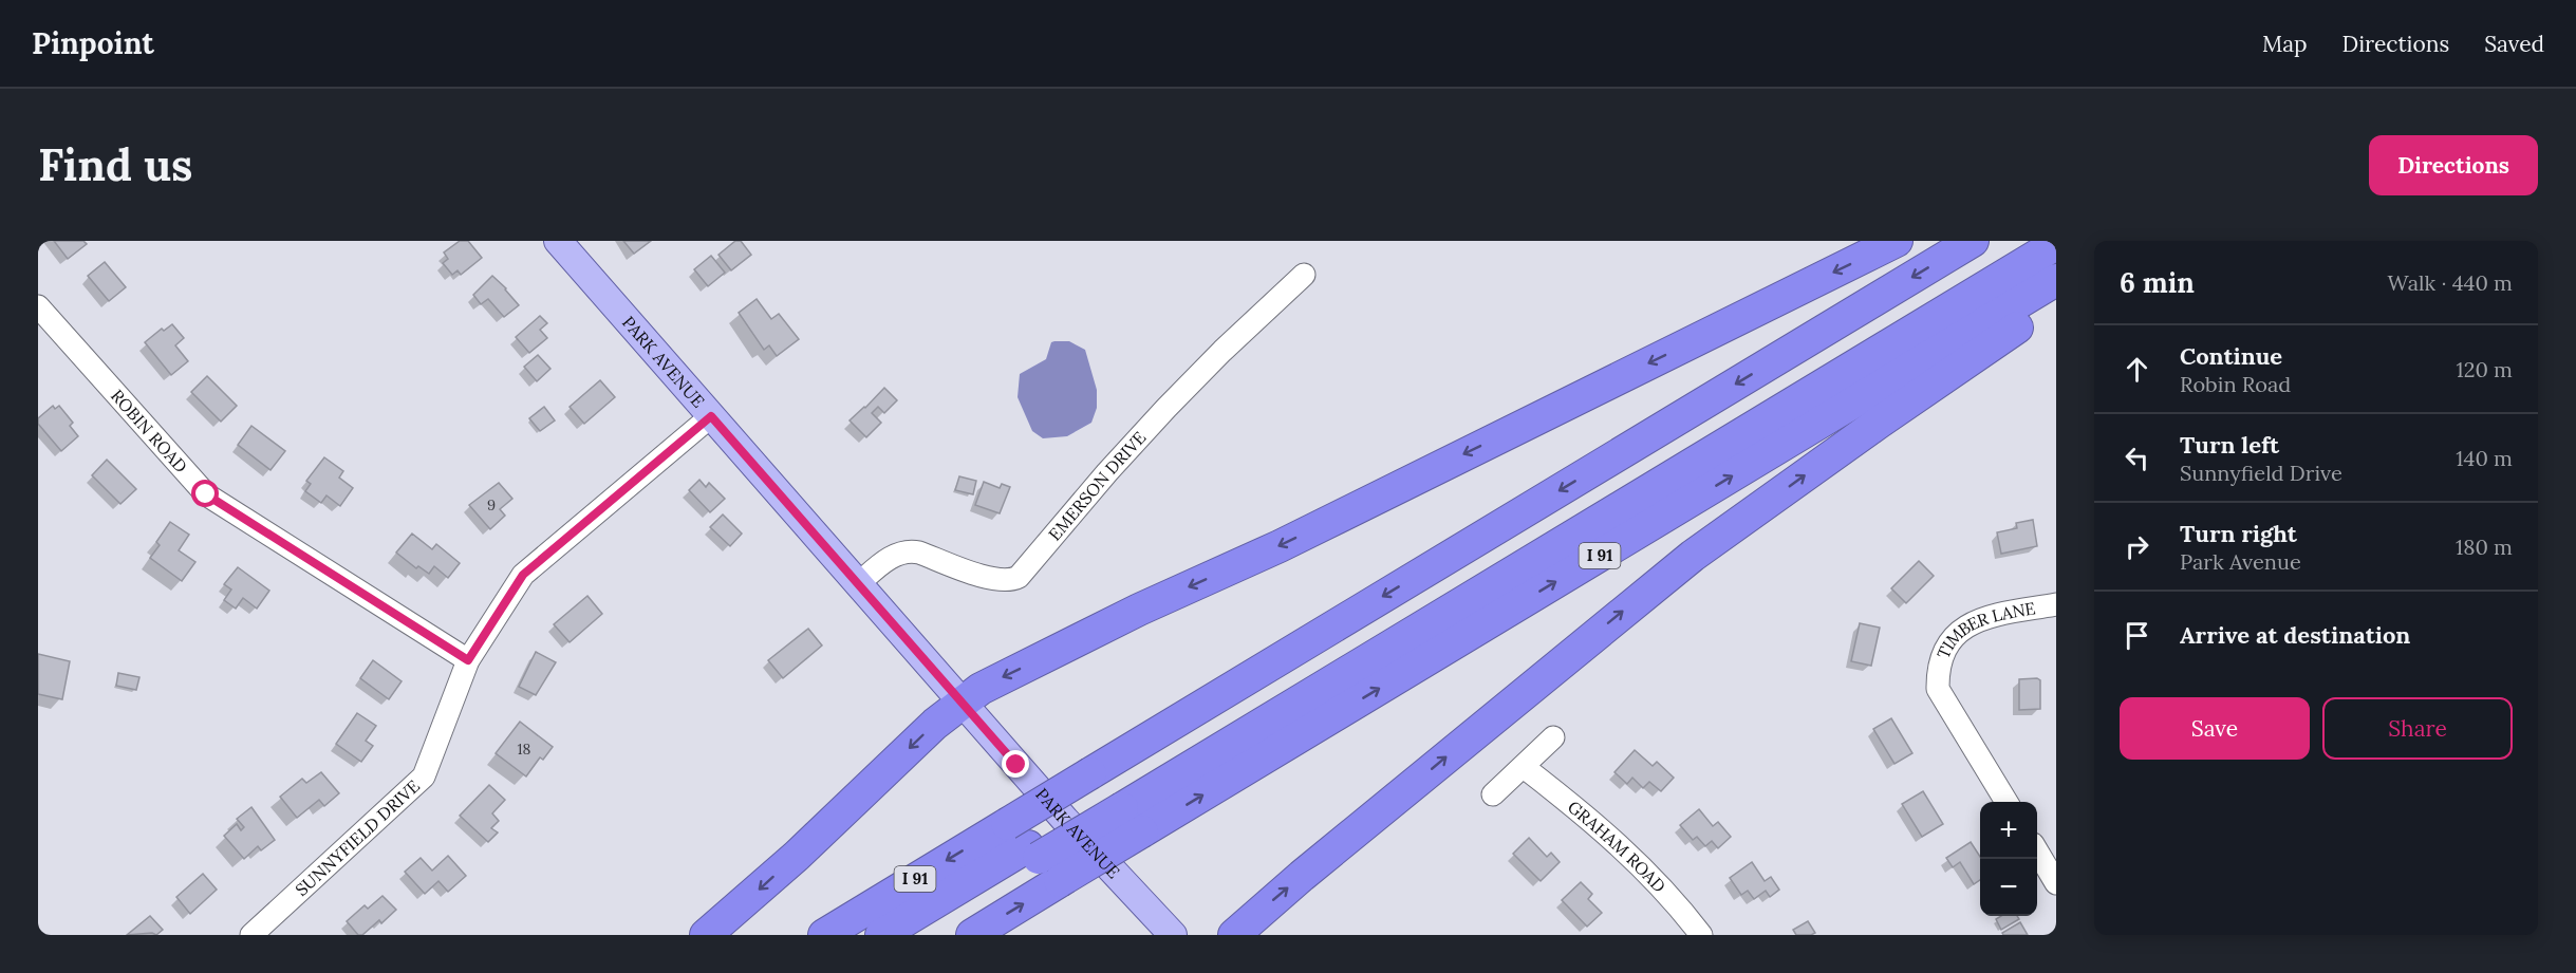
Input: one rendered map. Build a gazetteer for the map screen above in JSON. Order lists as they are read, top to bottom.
{
  "streets": {
    "highway": ["I 91"],
    "main road": ["PARK AVENUE"],
    "street": [
      "ROBIN ROAD",
      "EMERSON DRIVE",
      "TIMBER LANE",
      "SUNNYFIELD DRIVE",
      "GRAHAM ROAD"
    ]
  },
  "crossings": [
    ["PARK AVENUE", "EMERSON DRIVE"],
    ["PARK AVENUE", "SUNNYFIELD DRIVE"],
    ["ROBIN ROAD", "SUNNYFIELD DRIVE"]
  ],
  "house_numbers": ["9", "18"],
  "page": {
    "header": "Pinpoint",
    "nav": ["Map", "Directions", "Saved"],
    "buttons": [
      "Directions",
      ["Save", "Share"]
    ],
    "title": "Find us",
    "heading": ["6 min", "Walk · 440 m"],
    "list": [
      ["Continue", "Robin Road", "120 m"],
      ["Turn left", "Sunnyfield Drive", "140 m"],
      ["Turn right", "Park Avenue", "180 m"],
      "Arrive at destination"
    ],
    "map_buttons": ["+", "−"]
  }
}
